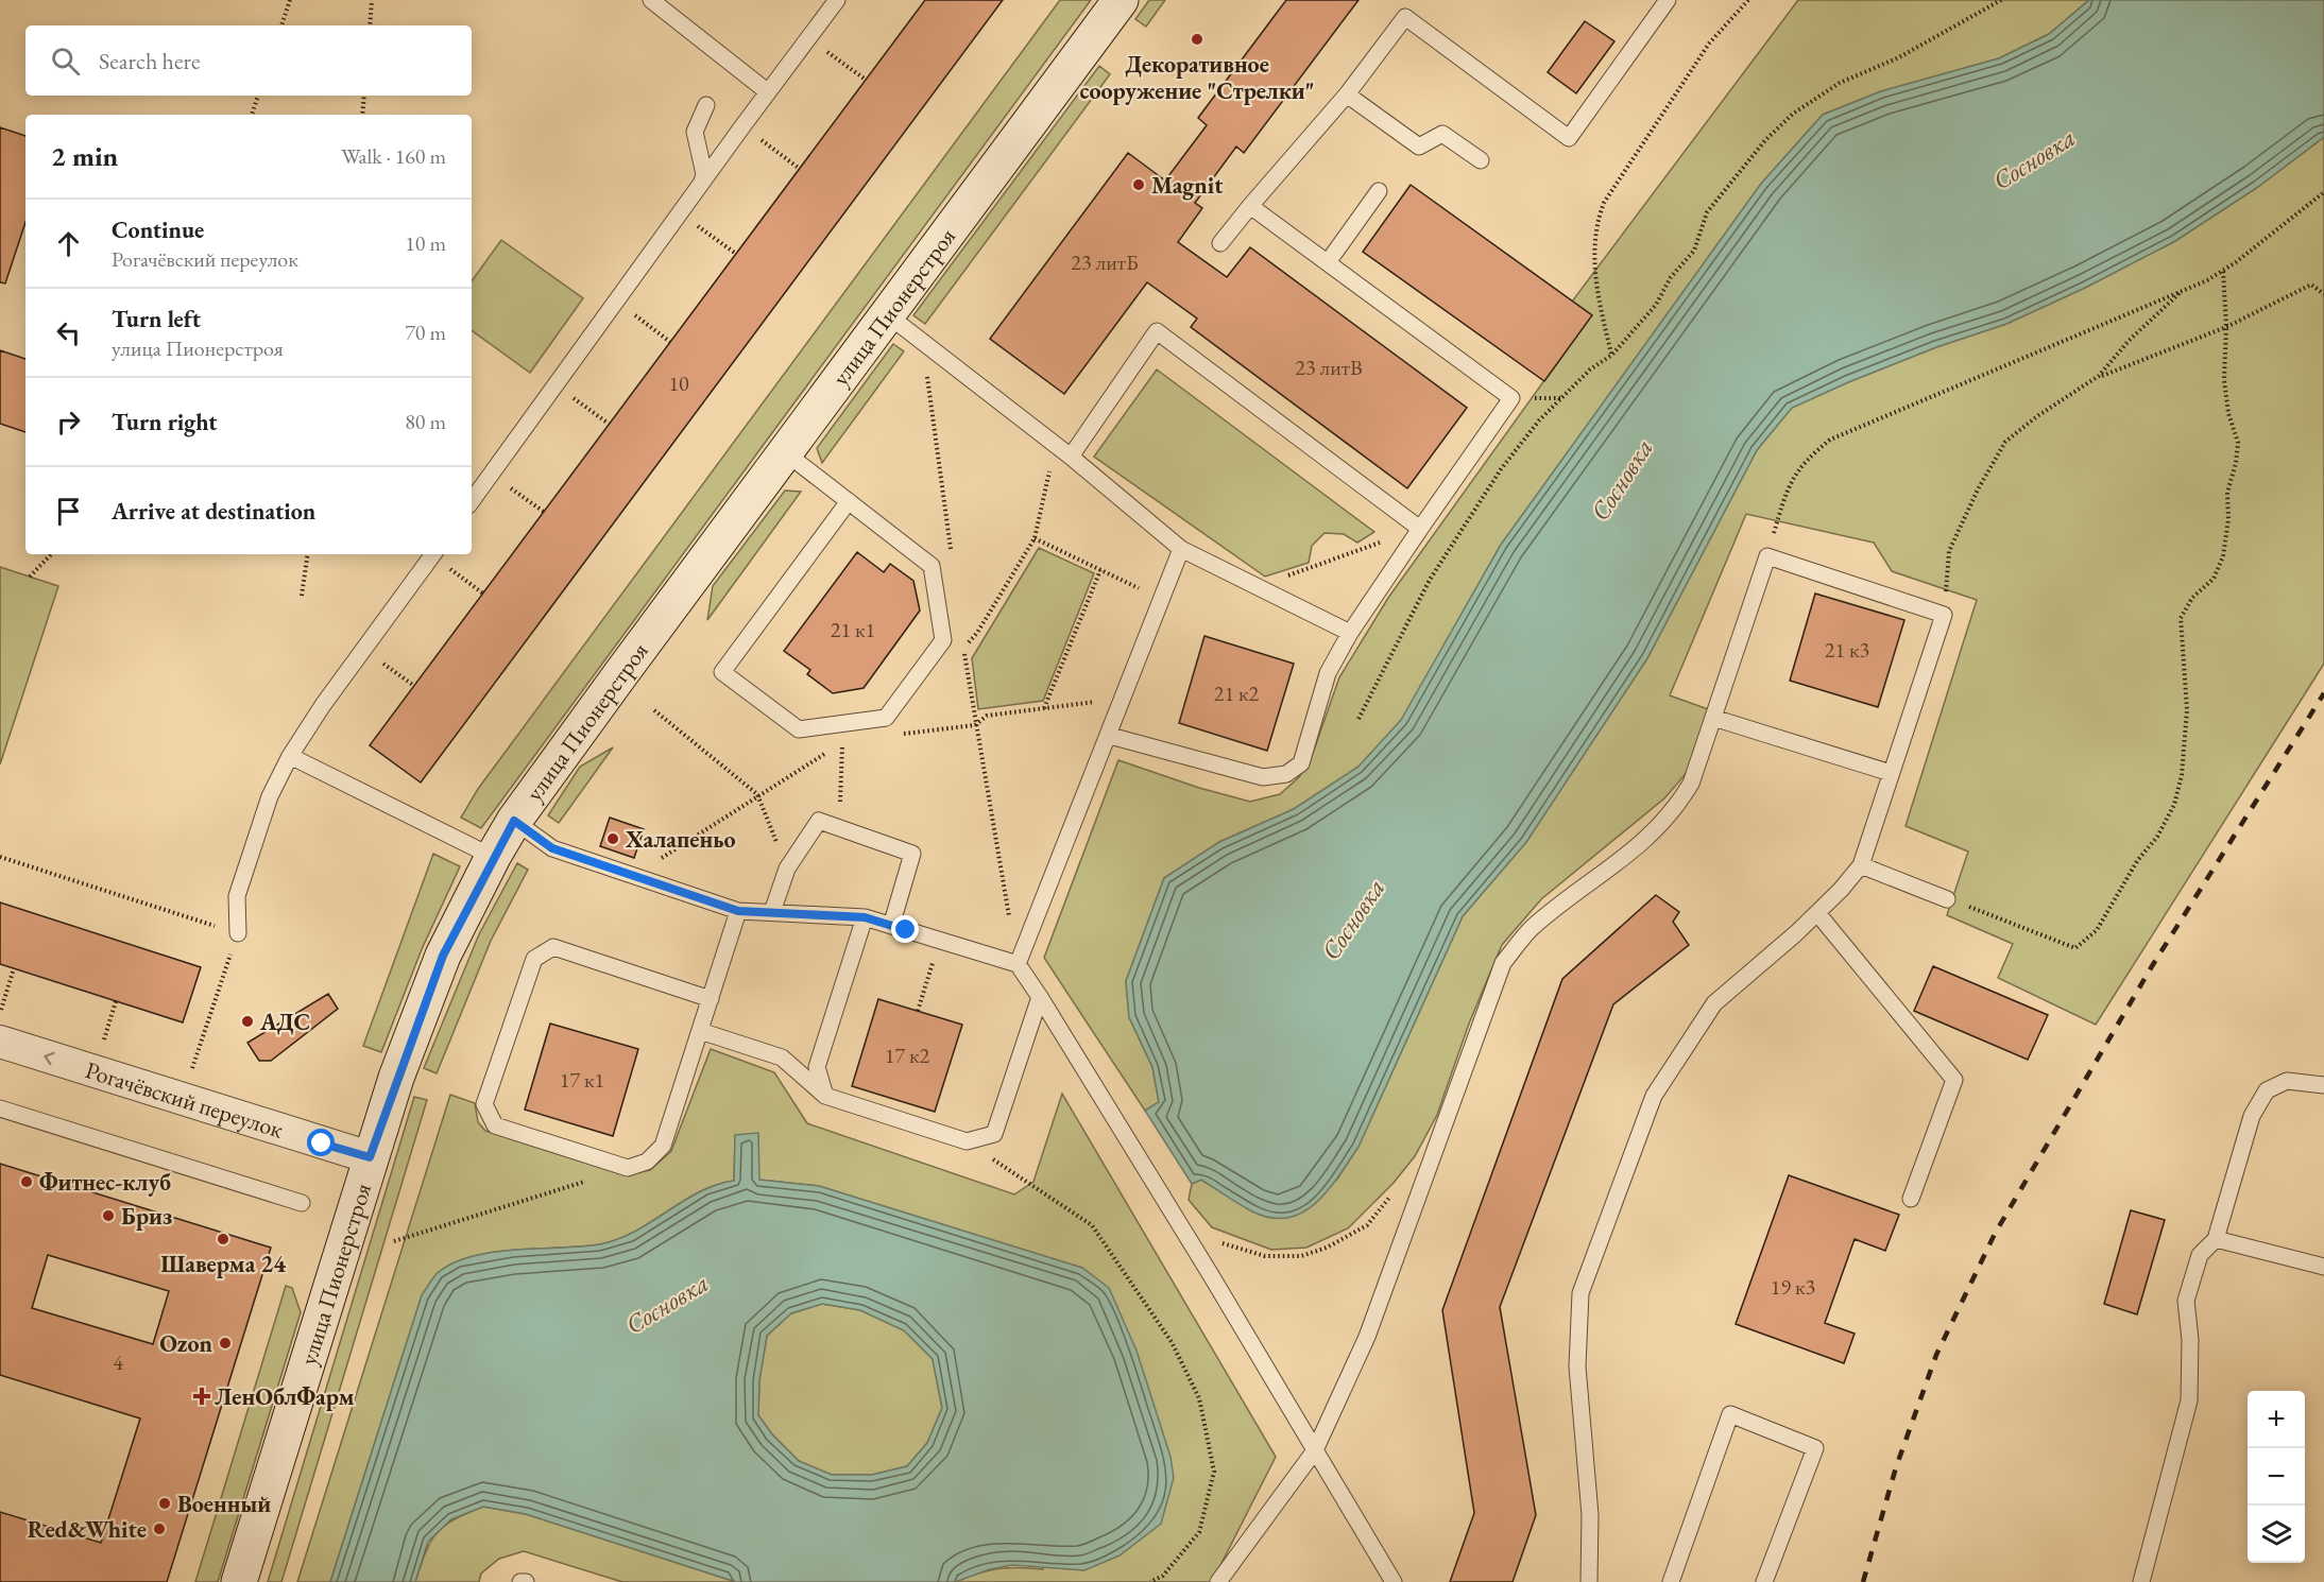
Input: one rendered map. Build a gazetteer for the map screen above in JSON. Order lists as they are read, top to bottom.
{
  "streets": {
    "street": ["улица Пионерстроя", "Рогачёвский переулок"]
  },
  "crossings": [
    ["улица Пионерстроя", "Рогачёвский переулок"]
  ],
  "one_way": ["Рогачёвский переулок"],
  "water": ["Сосновка"],
  "places": {
    "other": [
      "Декоративное сооружение \"Стрелки\"",
      "Magnit",
      "Халапеньо",
      "АДС",
      "Фитнес-клуб",
      "Бриз",
      "Шаверма 24",
      "Ozon",
      "Военный",
      "Red&White"
    ],
    "health": ["ЛенОблФарм"]
  },
  "house_numbers": [
    "23 литБ",
    "23 литВ",
    "10",
    "21 к1",
    "21 к3",
    "21 к2",
    "17 к2",
    "17 к1",
    "19 к3",
    "4"
  ],
  "page": {
    "search": "Search here",
    "heading": ["2 min", "Walk · 160 m"],
    "list": [
      ["Continue", "Рогачёвский переулок", "10 m"],
      ["Turn left", "улица Пионерстроя", "70 m"],
      ["Turn right", "80 m"],
      "Arrive at destination"
    ],
    "map_buttons": ["+", "−"]
  }
}
